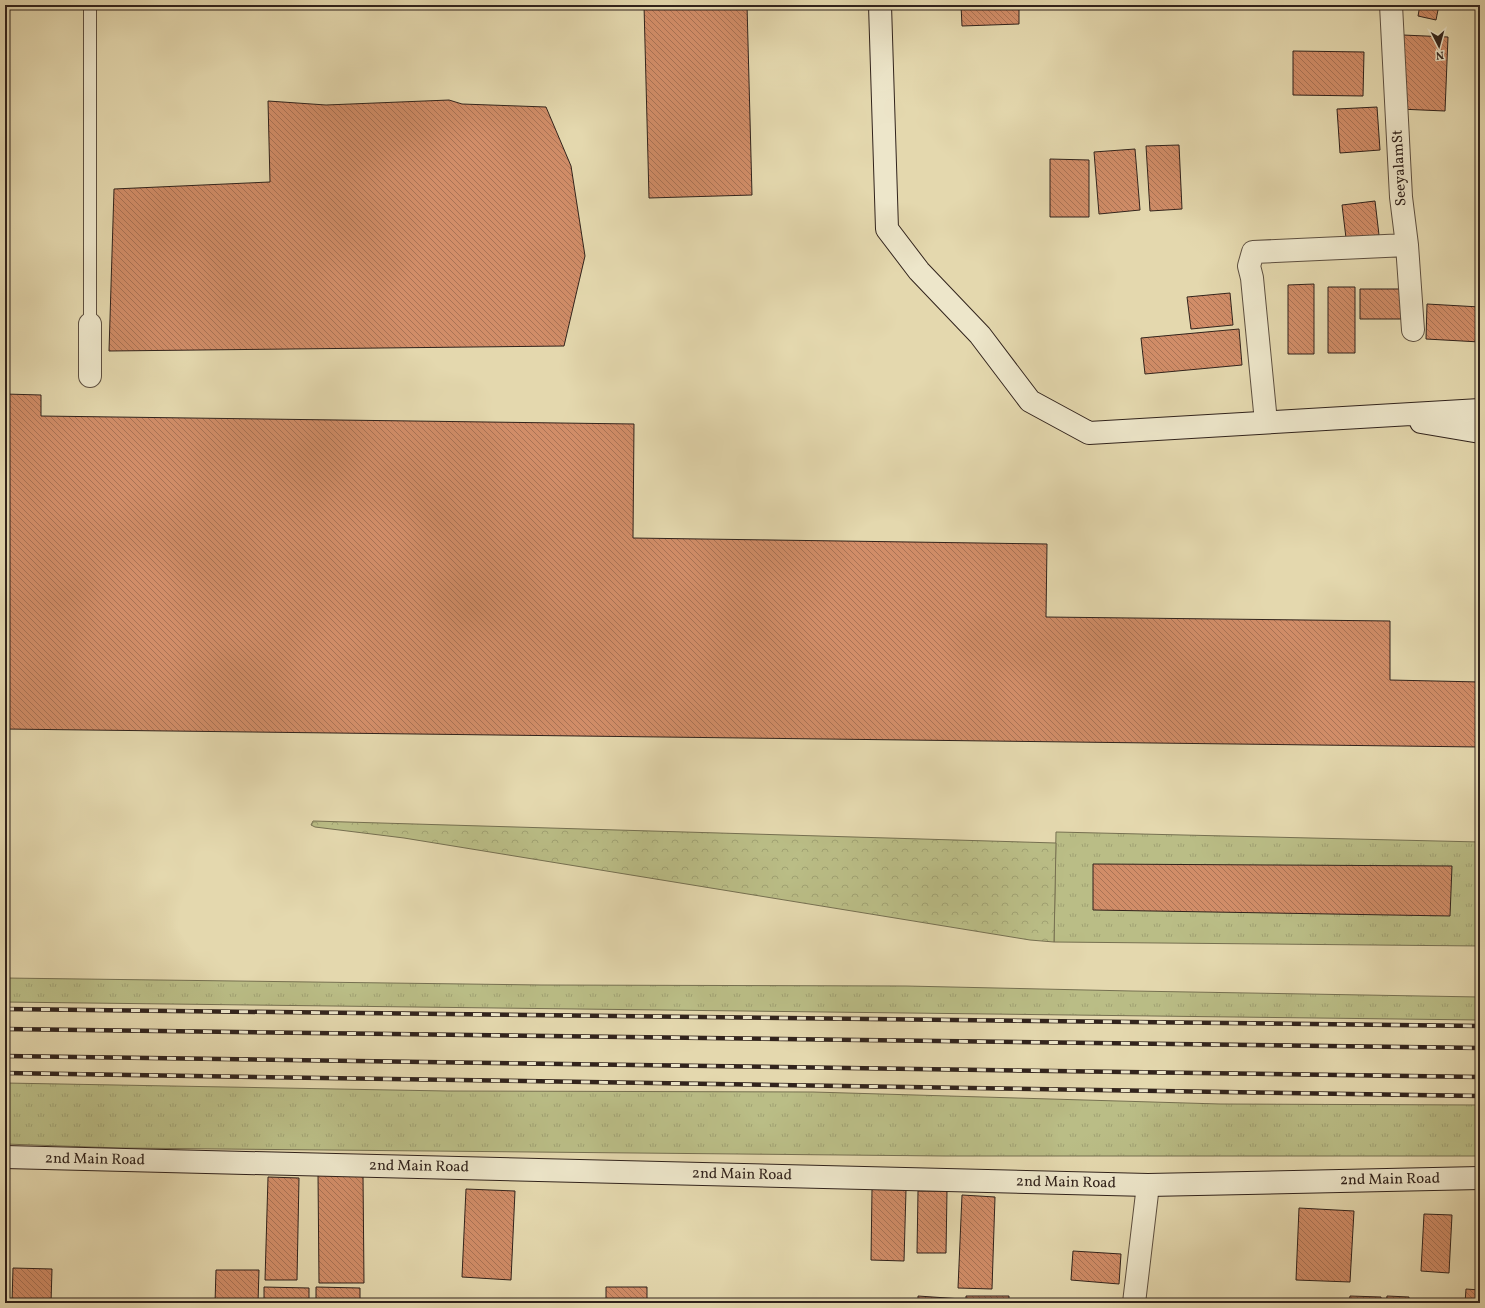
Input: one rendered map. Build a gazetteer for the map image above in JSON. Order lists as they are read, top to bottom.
{
  "streets": {
    "street": ["SeeyalamSt", "2nd Main Road"]
  },
  "north": "bottom"
}
